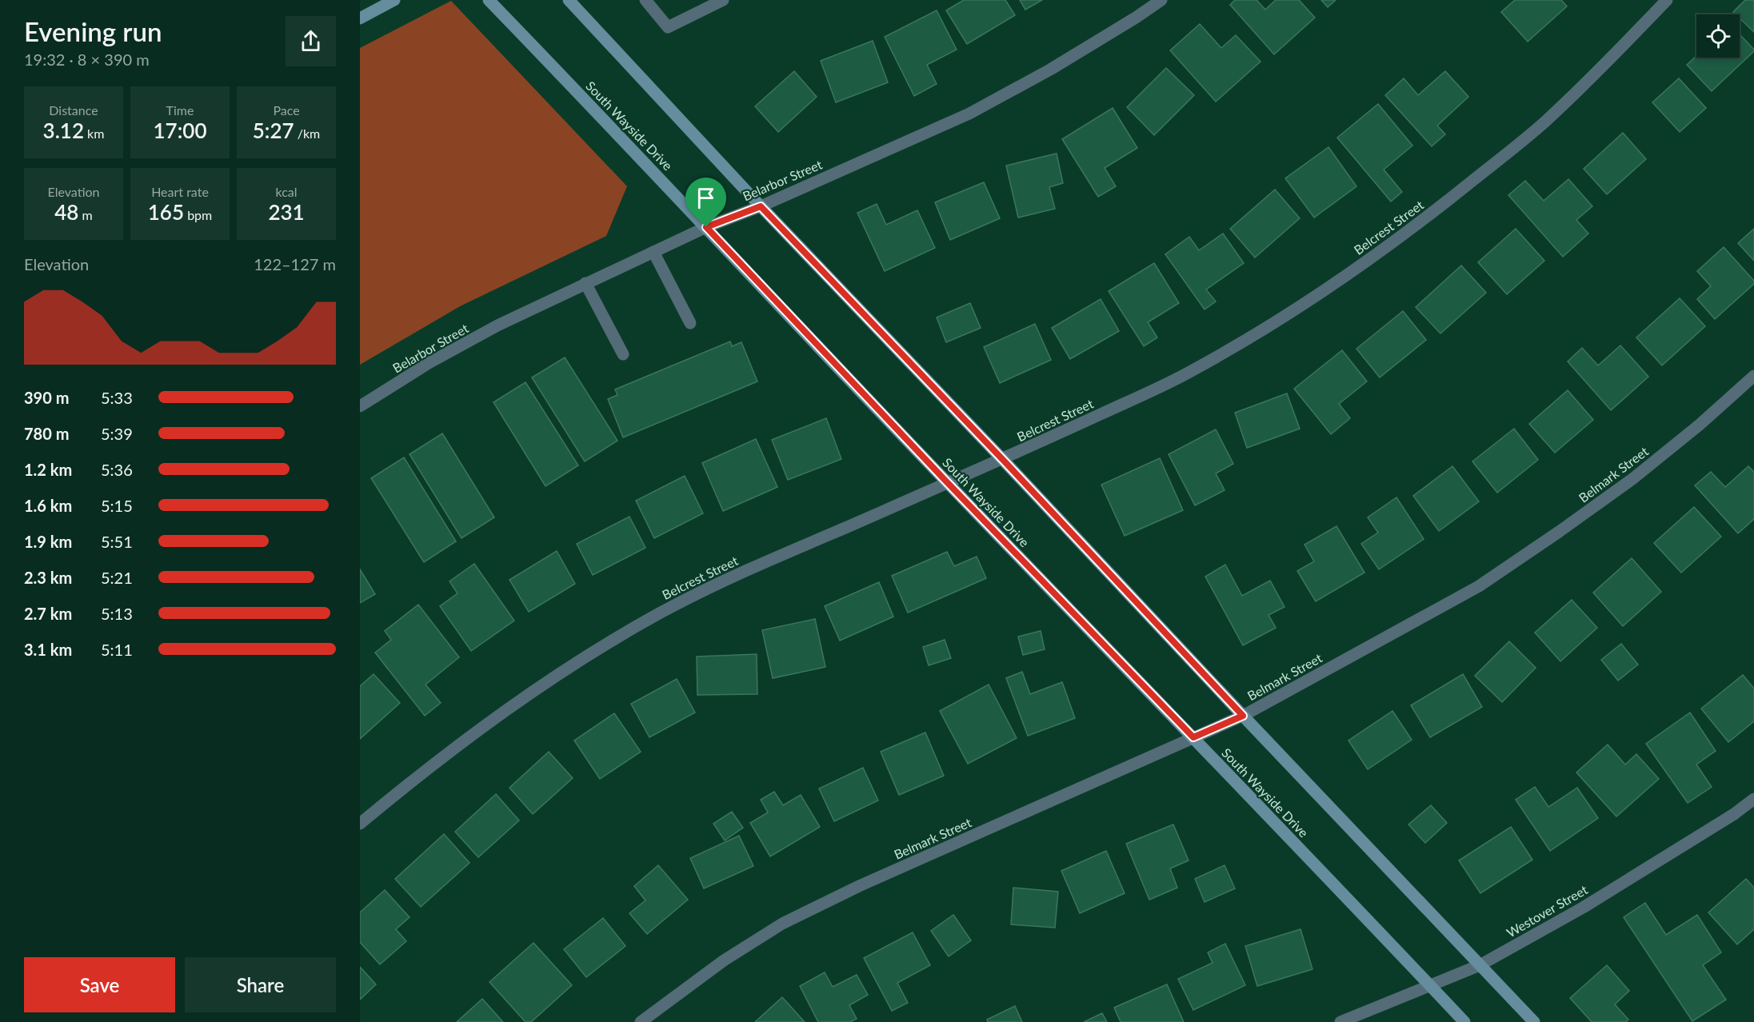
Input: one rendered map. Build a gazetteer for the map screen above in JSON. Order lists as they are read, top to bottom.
{
  "streets": {
    "street": [
      "South Wayside Drive",
      "Belarbor Street",
      "Belcrest Street",
      "Belmark Street",
      "Westover Street"
    ]
  },
  "crossings": [
    ["South Wayside Drive", "Belarbor Street"],
    ["South Wayside Drive", "Belcrest Street"],
    ["South Wayside Drive", "Belmark Street"],
    ["South Wayside Drive", "Westover Street"]
  ],
  "page": {
    "heading": ["Evening run", "19:32 · 8 × 390 m"],
    "stats": [
      ["Distance", "3.12 km"],
      ["Time", "17:00"],
      ["Pace", "5:27 /km"],
      ["Elevation", "48 m"],
      ["Heart rate", "165 bpm"],
      ["kcal", "231"]
    ],
    "chart": ["Elevation", "122–127 m"],
    "list": [
      {
        "name": "390 m",
        "note": "5:33"
      },
      {
        "name": "780 m",
        "note": "5:39"
      },
      {
        "name": "1.2 km",
        "note": "5:36"
      },
      {
        "name": "1.6 km",
        "note": "5:15"
      },
      {
        "name": "1.9 km",
        "note": "5:51"
      },
      {
        "name": "2.3 km",
        "note": "5:21"
      },
      {
        "name": "2.7 km",
        "note": "5:13"
      },
      {
        "name": "3.1 km",
        "note": "5:11"
      }
    ],
    "buttons": ["Save", "Share"]
  }
}
